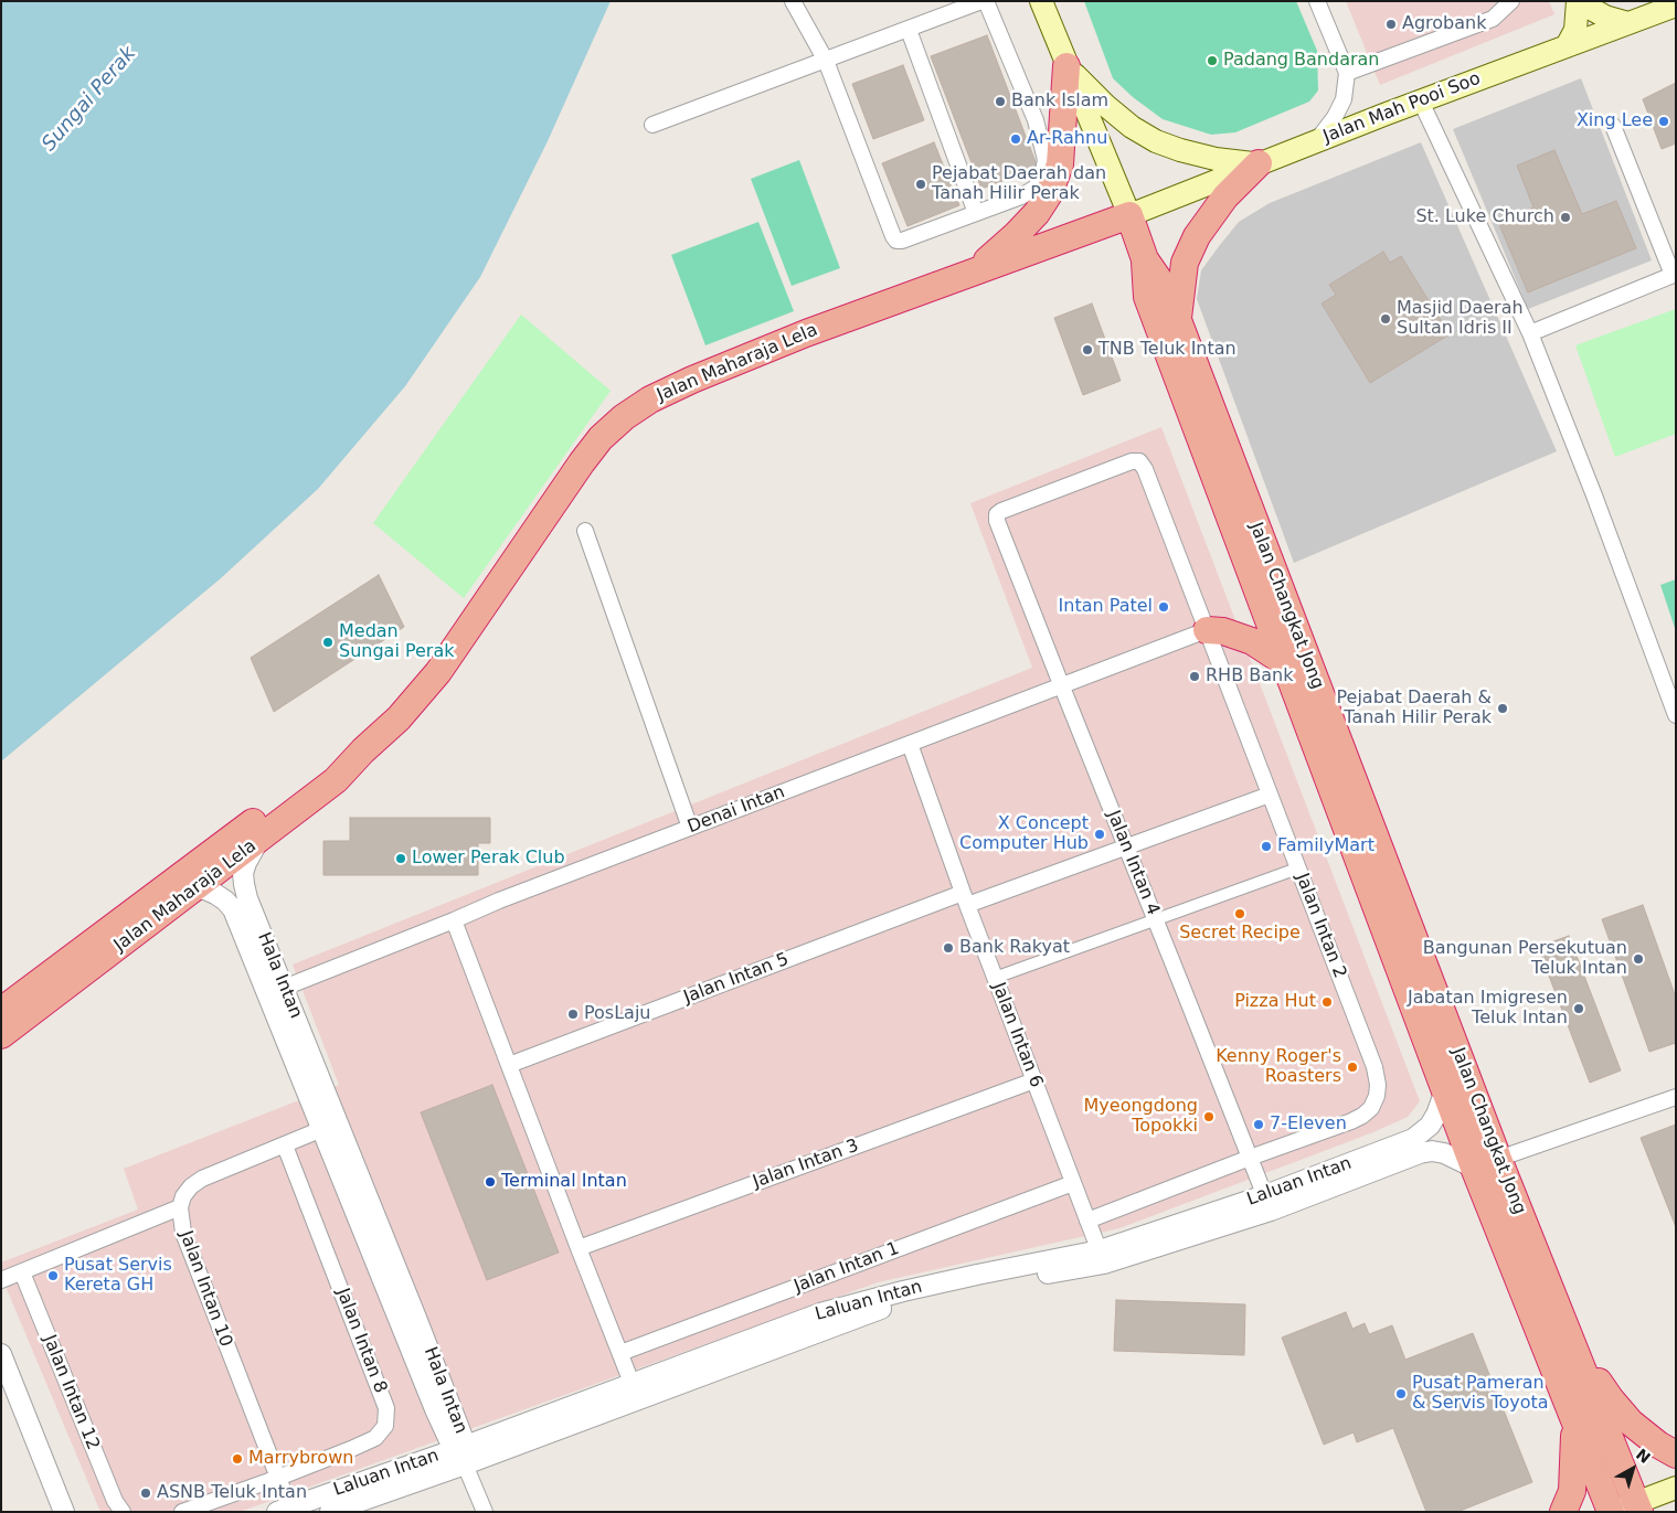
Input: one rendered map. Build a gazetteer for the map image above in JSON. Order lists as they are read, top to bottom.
{
  "streets": {
    "highway": ["Jalan Maharaja Lela", "Jalan Changkat Jong"],
    "main road": ["Jalan Mah Pooi Soo"],
    "street": [
      "Denai Intan",
      "Jalan Intan 4",
      "Jalan Intan 2",
      "Hala Intan",
      "Jalan Intan 5",
      "Jalan Intan 6",
      "Jalan Intan 3",
      "Laluan Intan",
      "Jalan Intan 1",
      "Jalan Intan 10",
      "Jalan Intan 8",
      "Jalan Intan 12"
    ]
  },
  "crossings": [
    ["Jalan Mah Pooi Soo", "Jalan Maharaja Lela"],
    ["Jalan Mah Pooi Soo", "Jalan Changkat Jong"],
    ["Jalan Maharaja Lela", "Jalan Changkat Jong"],
    ["Jalan Maharaja Lela", "Hala Intan"],
    ["Jalan Changkat Jong", "Laluan Intan"],
    ["Denai Intan", "Jalan Intan 4"],
    ["Denai Intan", "Jalan Intan 2"],
    ["Denai Intan", "Hala Intan"],
    ["Denai Intan", "Jalan Intan 6"],
    ["Jalan Intan 4", "Jalan Intan 2"],
    ["Jalan Intan 4", "Jalan Intan 5"],
    ["Jalan Intan 4", "Laluan Intan"],
    ["Jalan Intan 2", "Jalan Intan 5"],
    ["Jalan Intan 2", "Jalan Intan 6"],
    ["Hala Intan", "Laluan Intan"],
    ["Hala Intan", "Jalan Intan 10"],
    ["Jalan Intan 5", "Jalan Intan 6"],
    ["Jalan Intan 6", "Jalan Intan 3"],
    ["Jalan Intan 6", "Laluan Intan"],
    ["Jalan Intan 6", "Jalan Intan 1"],
    ["Laluan Intan", "Jalan Intan 10"],
    ["Jalan Intan 10", "Jalan Intan 8"]
  ],
  "water": ["Sungai Perak"],
  "places": [
    "Agrobank",
    "Padang Bandaran",
    "Bank Islam",
    "Xing Lee",
    "Ar-Rahnu",
    "Pejabat Daerah dan Tanah Hilir Perak",
    "St. Luke Church",
    "Masjid Daerah Sultan Idris II",
    "TNB Teluk Intan",
    "Intan Patel",
    "Medan Sungai Perak",
    "RHB Bank",
    "Pejabat Daerah & Tanah Hilir Perak",
    "X Concept Computer Hub",
    "FamilyMart",
    "Lower Perak Club",
    "Secret Recipe",
    "Bank Rakyat",
    "Bangunan Persekutuan Teluk Intan",
    "Pizza Hut",
    "Jabatan Imigresen Teluk Intan",
    "PosLaju",
    "Kenny Roger's Roasters",
    "Myeongdong Topokki",
    "7-Eleven",
    "Terminal Intan",
    "Pusat Servis Kereta GH",
    "Pusat Pameran & Servis Toyota",
    "Marrybrown",
    "ASNB Teluk Intan"
  ],
  "north": "top right"
}
